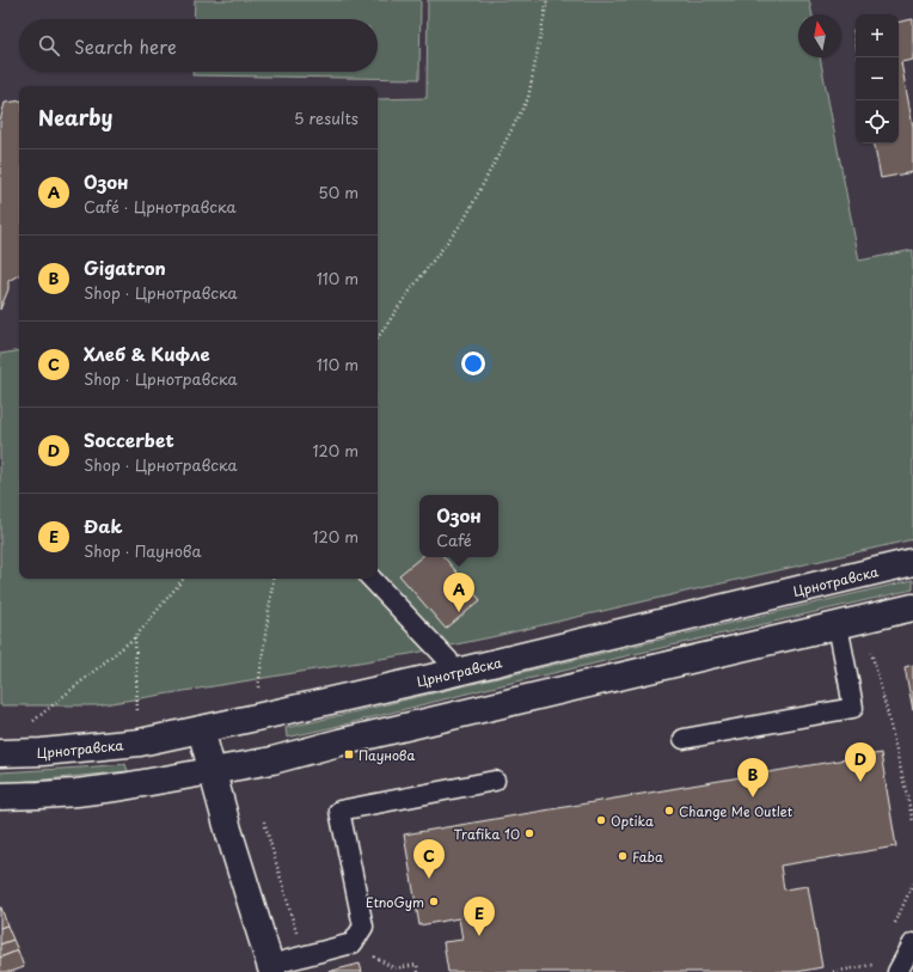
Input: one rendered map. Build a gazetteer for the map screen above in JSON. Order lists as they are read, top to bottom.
{
  "streets": {
    "main road": ["Црнотравска"]
  },
  "places": {
    "transit": ["Паунова"],
    "other": [
      "Change Me Outlet",
      "Optika",
      "Trafika 10",
      "Faba",
      "EtnoGym"
    ]
  },
  "north": "top",
  "page": {
    "map_buttons": ["+", "−"],
    "search": "Search here",
    "heading": ["Nearby", "5 results"],
    "list": [
      {
        "mark": "A",
        "name": "Озон",
        "note": "Café · Црнотравска",
        "value": "50 m"
      },
      {
        "mark": "B",
        "name": "Gigatron",
        "note": "Shop · Црнотравска",
        "value": "110 m"
      },
      {
        "mark": "C",
        "name": "Хлеб & Кифле",
        "note": "Shop · Црнотравска",
        "value": "110 m"
      },
      {
        "mark": "D",
        "name": "Soccerbet",
        "note": "Shop · Црнотравска",
        "value": "120 m"
      },
      {
        "mark": "E",
        "name": "Đak",
        "note": "Shop · Паунова",
        "value": "120 m"
      }
    ],
    "popup": ["Озон", "Café"],
    "pins": [
      "A",
      "D",
      "B",
      "C",
      "E"
    ]
  }
}
